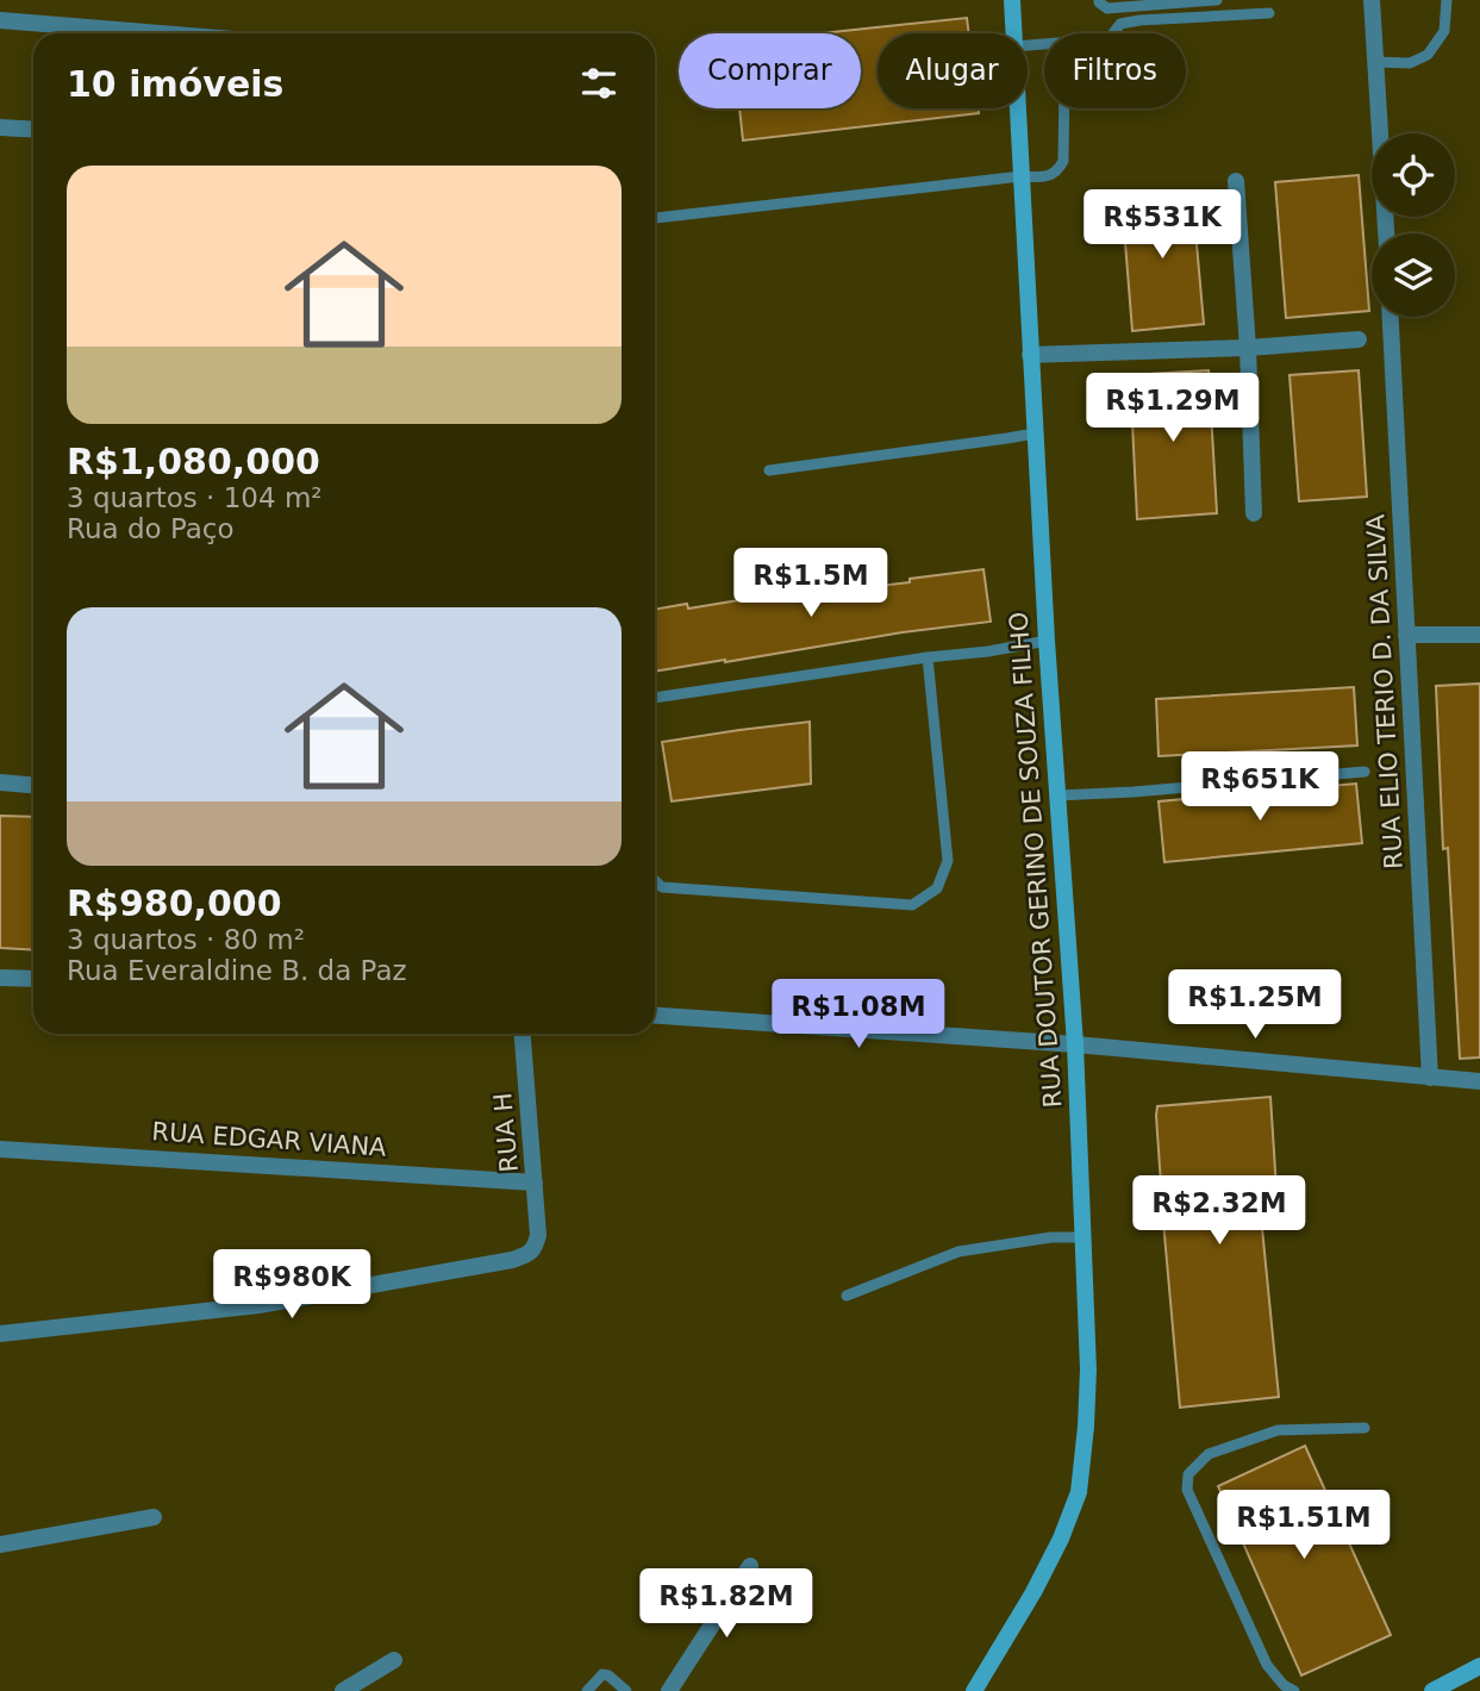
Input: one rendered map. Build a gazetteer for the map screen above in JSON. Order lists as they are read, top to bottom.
{
  "streets": {
    "main road": ["RUA DOUTOR GERINO DE SOUZA FILHO"],
    "street": ["RUA ELIO TERIO D. DA SILVA", "RUA H", "RUA EDGAR VIANA"]
  },
  "crossings": [
    ["RUA H", "RUA EDGAR VIANA"]
  ],
  "page": {
    "chip": ["Comprar", "Alugar", "Filtros"],
    "heading": "10 imóveis",
    "list": [
      {
        "name": "R$1,080,000",
        "note": "3 quartos · 104 m² · Rua do Paço"
      },
      {
        "name": "R$980,000",
        "note": "3 quartos · 80 m² · Rua Everaldine B. da Paz"
      }
    ],
    "price": [
      "R$531K",
      "R$1.29M",
      "R$1.5M",
      "R$651K",
      "R$1.25M",
      "R$1.08M",
      "R$2.32M",
      "R$980K",
      "R$1.51M",
      "R$1.82M"
    ]
  }
}
